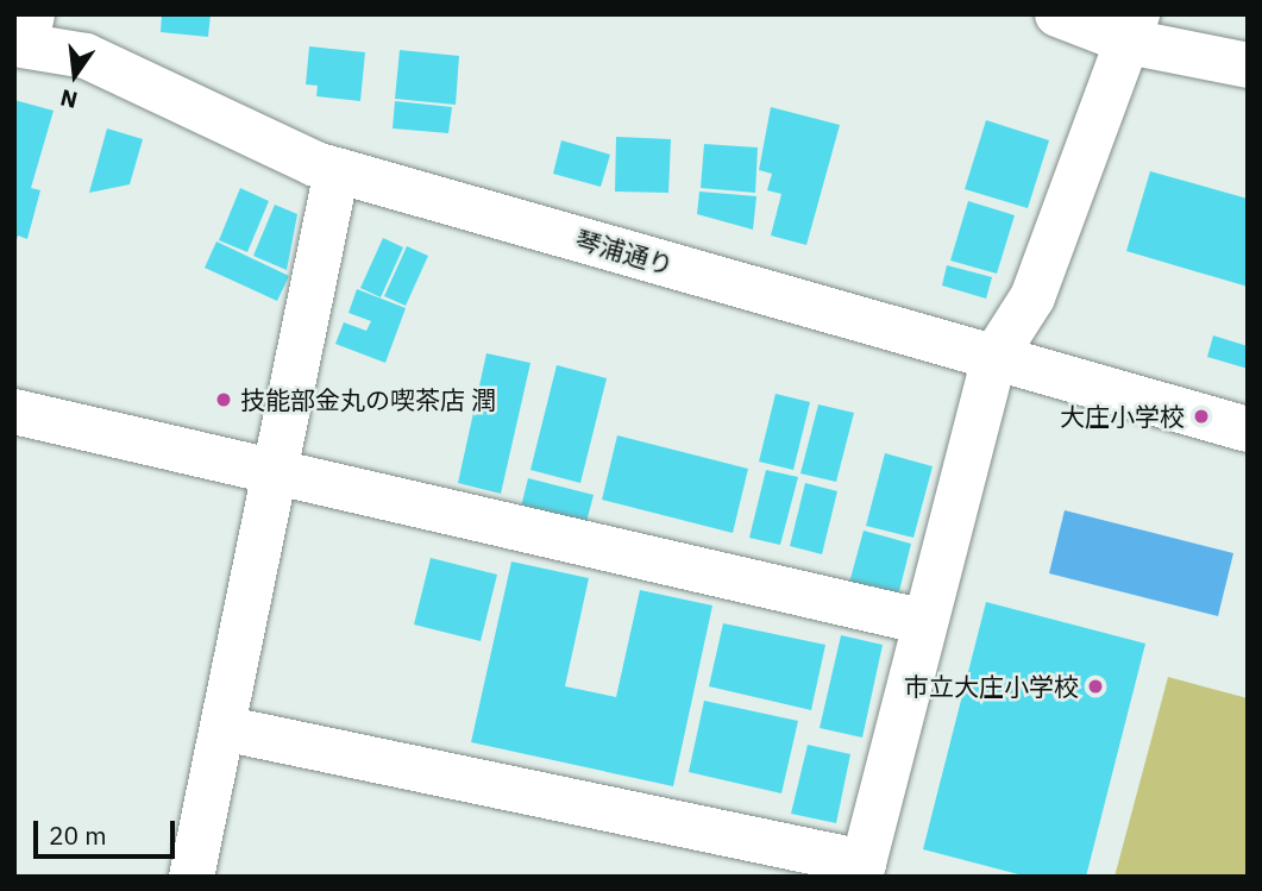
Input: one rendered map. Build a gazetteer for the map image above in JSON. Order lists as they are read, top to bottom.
{
  "streets": {
    "street": ["琴浦通り"]
  },
  "places": ["技能部金丸の喫茶店 潤", "大庄小学校", "市立大庄小学校"],
  "scale_bar": "20 m",
  "north": "bottom"
}
